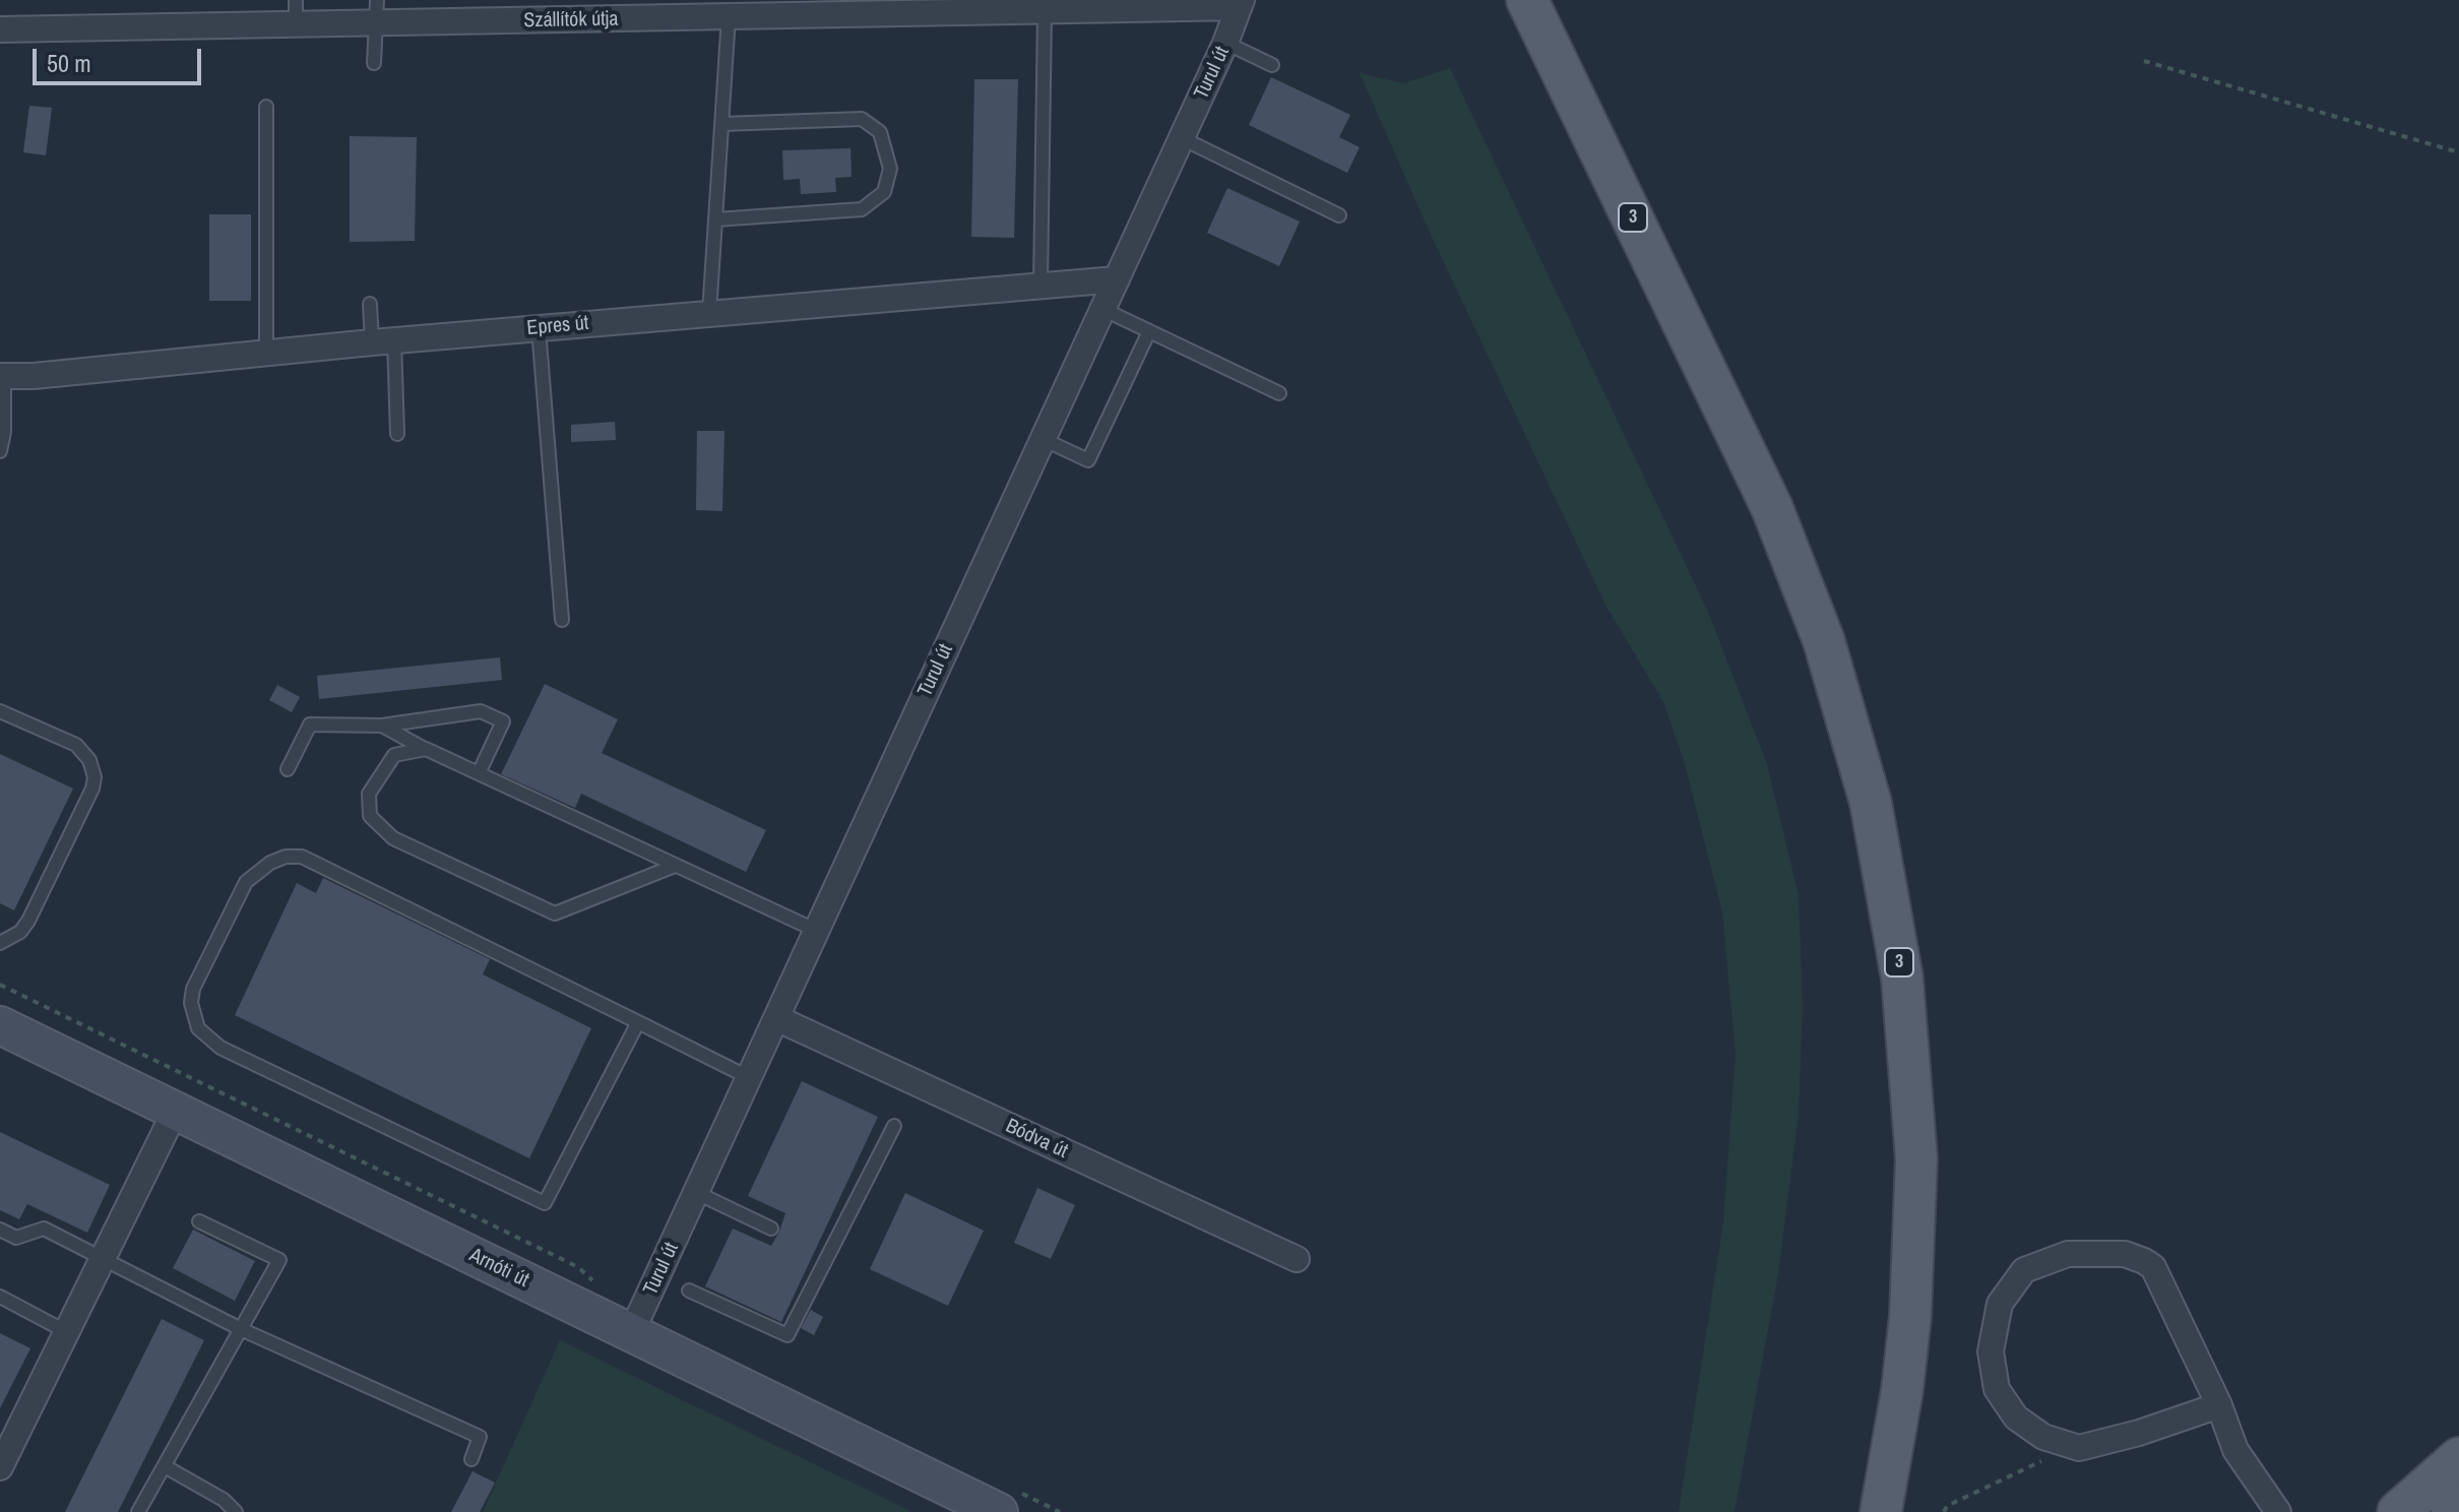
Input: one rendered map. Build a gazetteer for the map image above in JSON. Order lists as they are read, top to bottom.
{
  "streets": {
    "main road": ["3", "Arnóti út"],
    "street": [
      "Szállítók útja",
      "Turul út",
      "Epres út",
      "Bódva út"
    ]
  },
  "crossings": [
    ["Szállítók útja", "Turul út"],
    ["Turul út", "Epres út"],
    ["Turul út", "Bódva út"],
    ["Turul út", "Arnóti út"]
  ],
  "scale_bar": "50 m"
}
